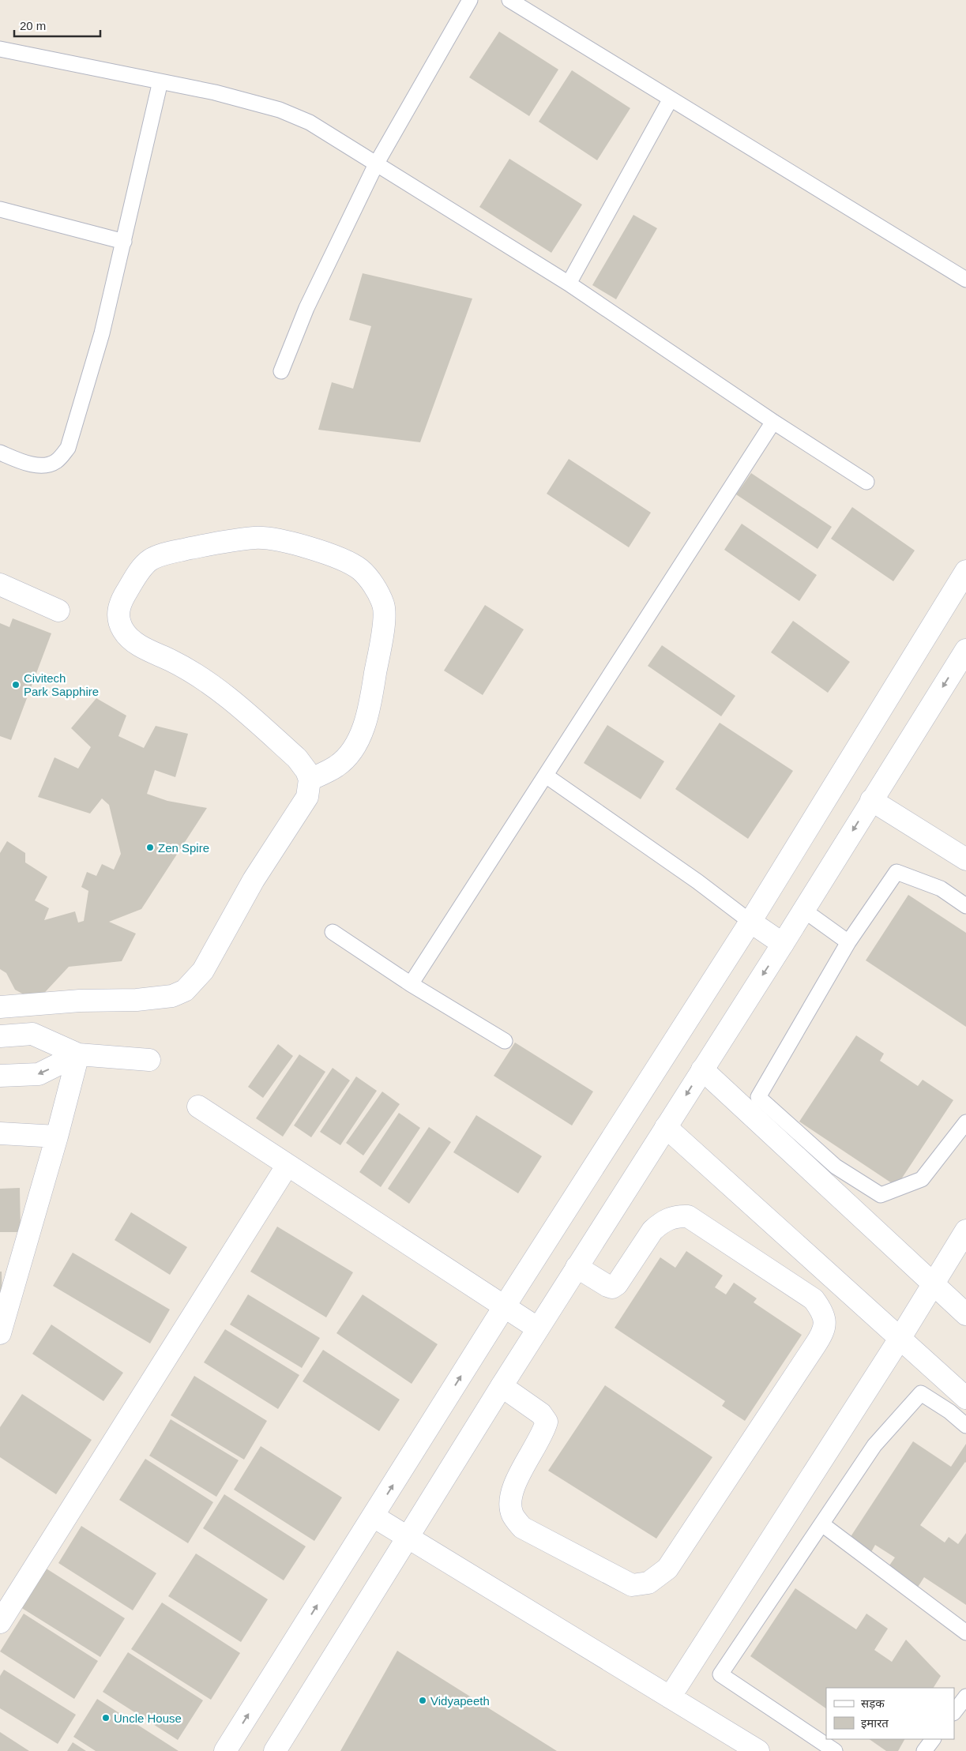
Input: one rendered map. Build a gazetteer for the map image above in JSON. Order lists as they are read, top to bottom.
{
  "places": [
    "Civitech Park Sapphire",
    "Zen Spire",
    "Vidyapeeth",
    "Uncle House"
  ],
  "legend": ["सड़क", "इमारत"],
  "scale_bar": "20 m"
}
